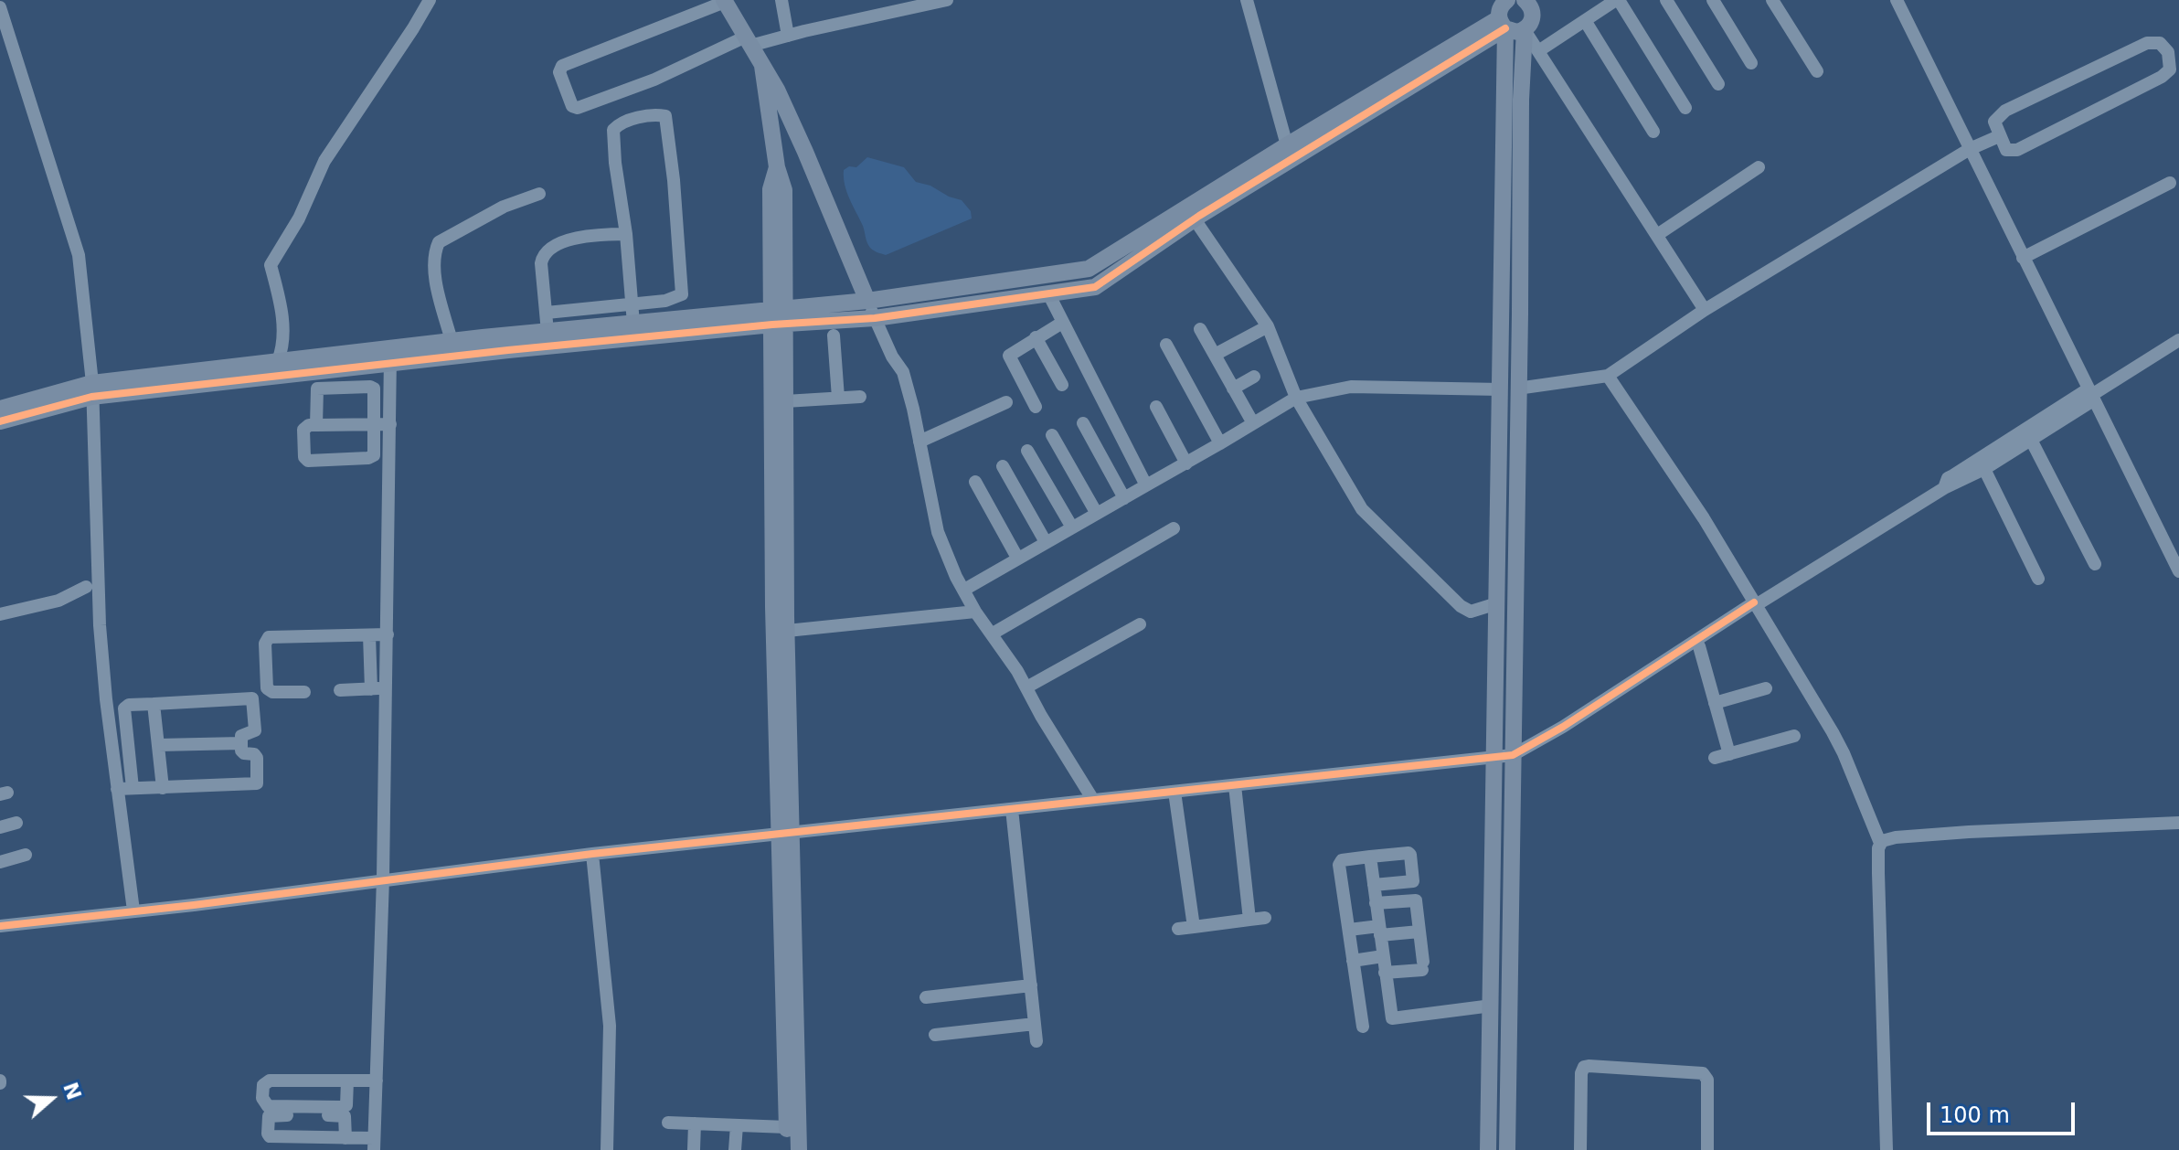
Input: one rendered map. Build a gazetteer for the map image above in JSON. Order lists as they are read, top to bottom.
{
  "scale_bar": "100 m",
  "north": "right"
}
